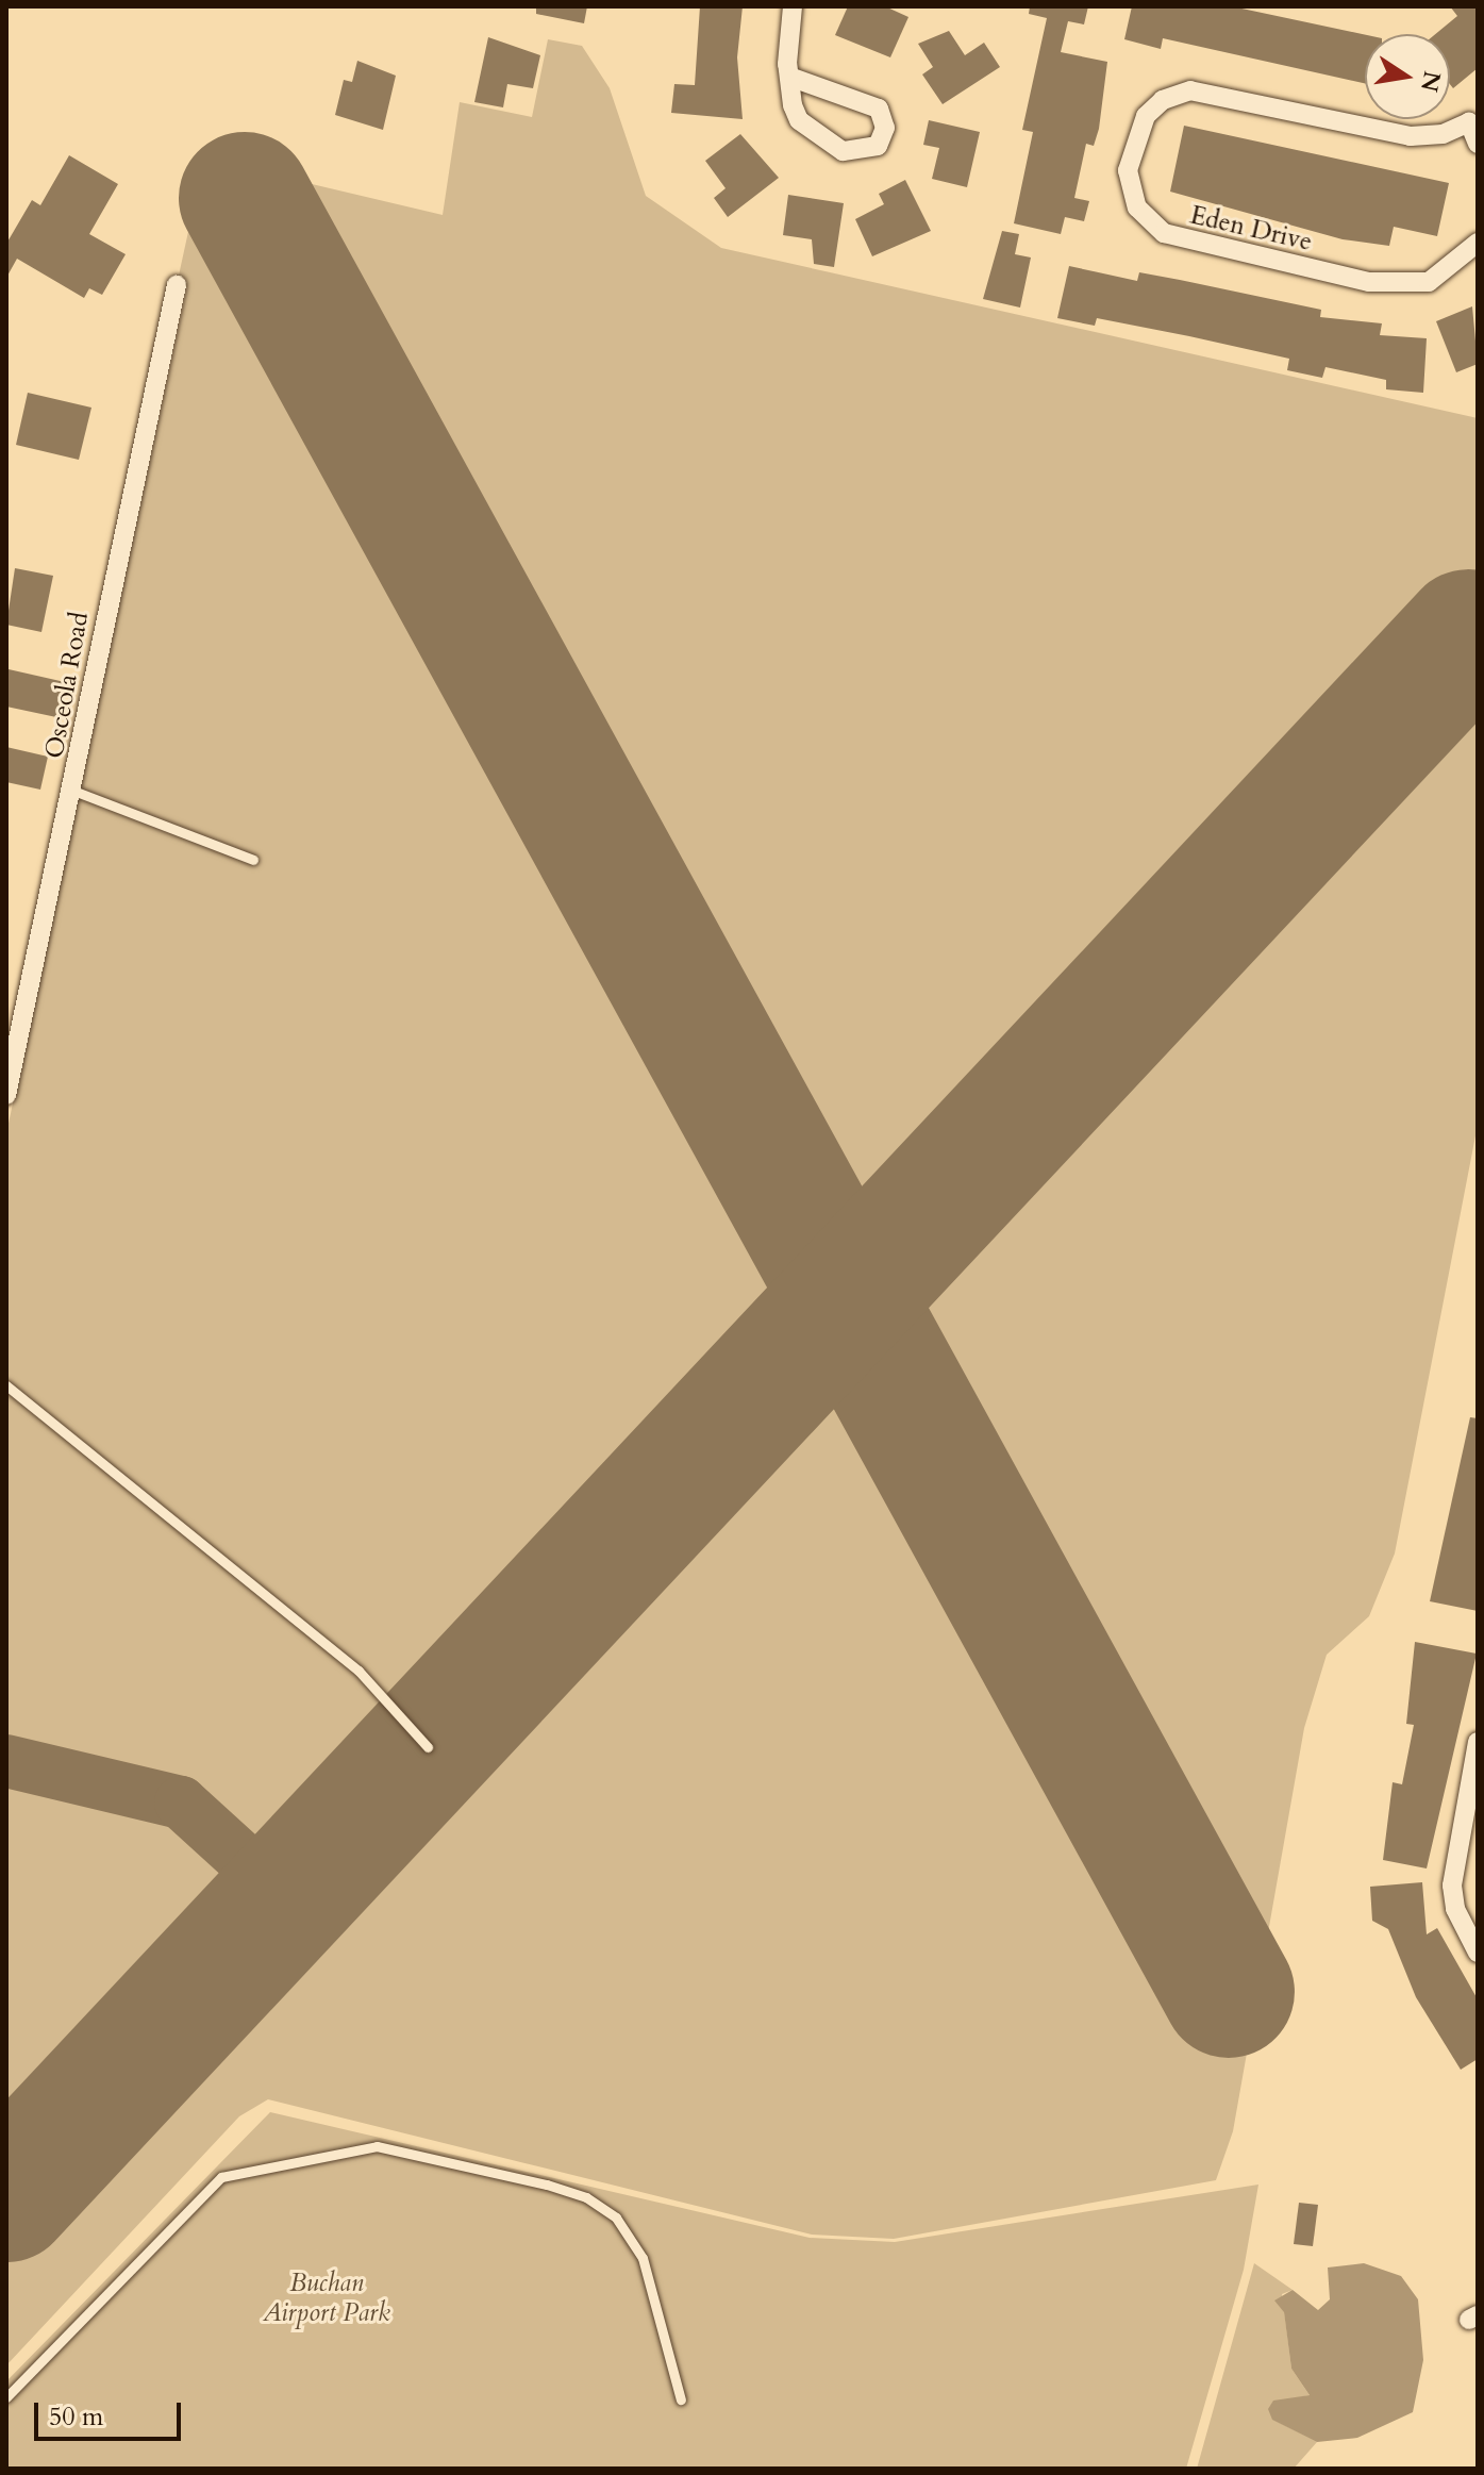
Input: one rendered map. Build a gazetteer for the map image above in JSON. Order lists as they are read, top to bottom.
{
  "streets": {
    "street": ["Eden Drive", "Osceola Road"]
  },
  "parks": ["Buchan Airport Park"],
  "scale_bar": "50 m",
  "north": "right"
}
